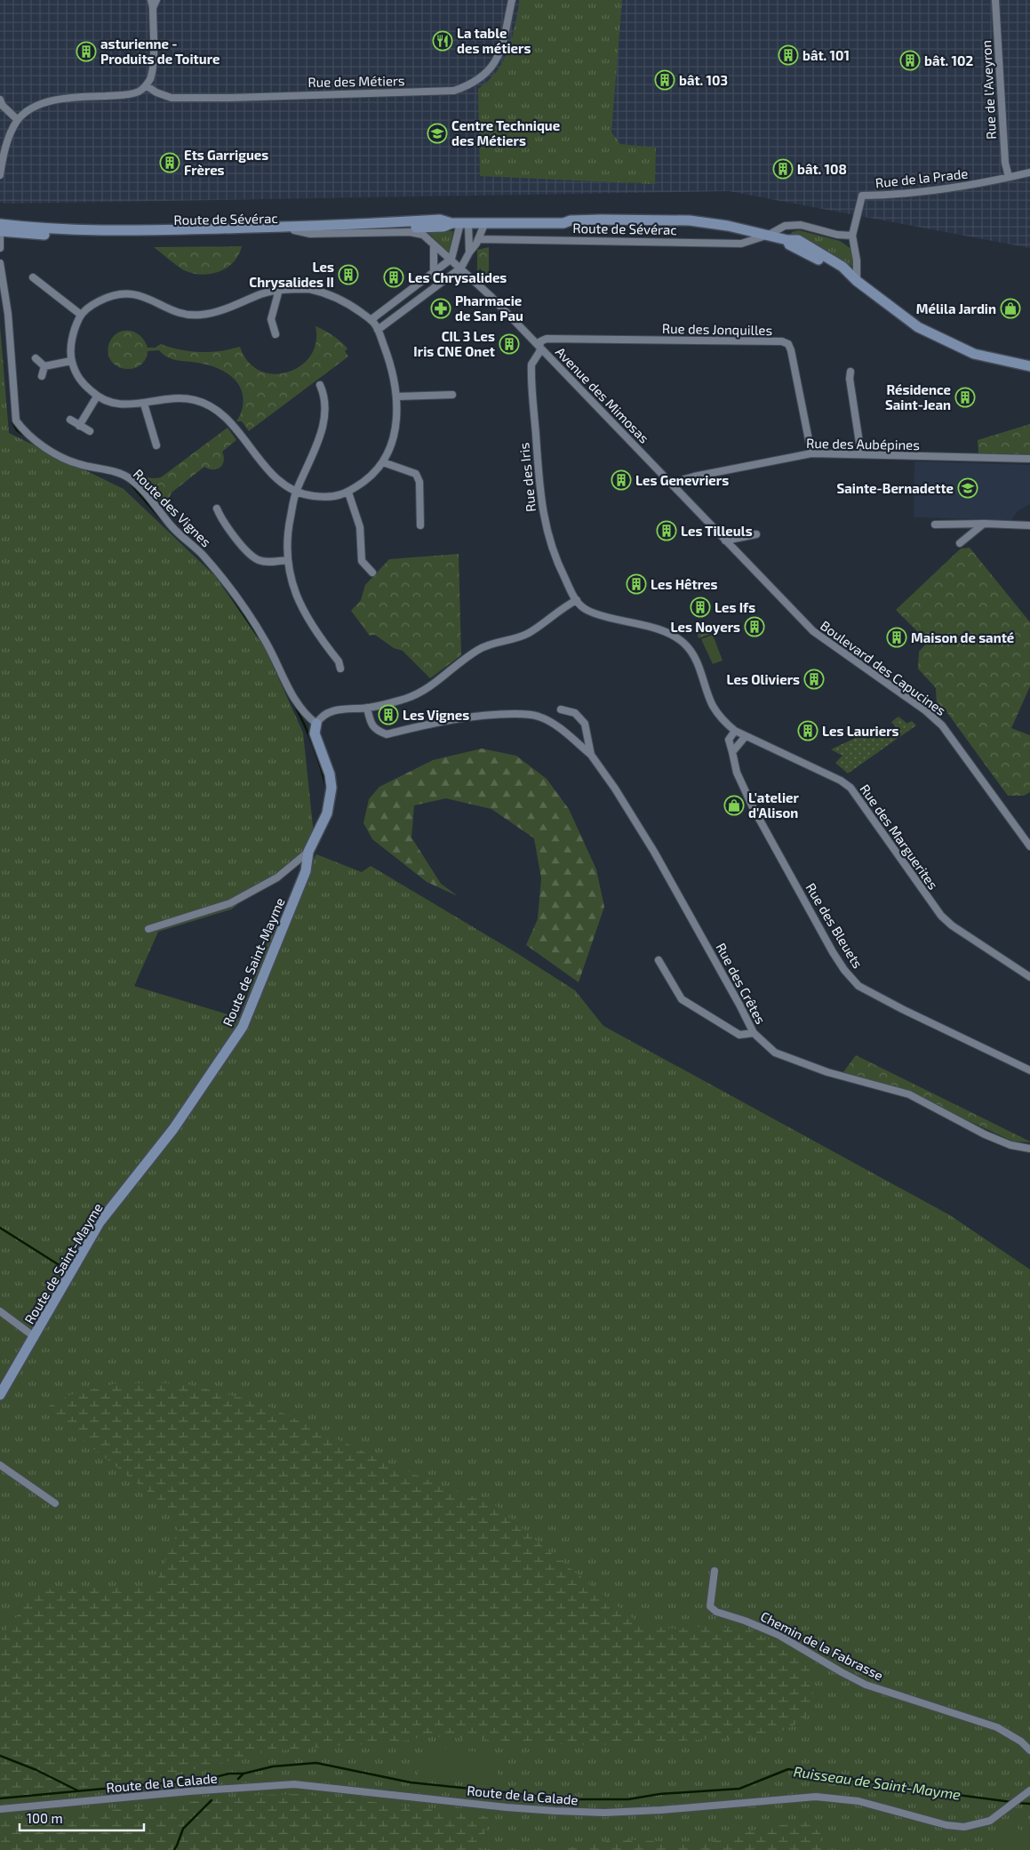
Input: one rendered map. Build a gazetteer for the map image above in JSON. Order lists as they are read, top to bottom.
{
  "streets": {
    "main road": ["Route de Sévérac", "Route de Saint-Mayme"],
    "street": [
      "Rue des Métiers",
      "Rue de l'Aveyron",
      "Rue de la Prade",
      "Rue des Jonquilles",
      "Avenue des Mimosas",
      "Rue des Aubépines",
      "Rue des Iris",
      "Route des Vignes",
      "Boulevard des Capucines",
      "Rue des Marguerites",
      "Rue des Bleuets",
      "Rue des Crêtes",
      "Chemin de la Fabrasse",
      "Route de la Calade"
    ]
  },
  "crossings": [
    ["Rue de l'Aveyron", "Rue de la Prade"],
    ["Route de Sévérac", "Avenue des Mimosas"],
    ["Rue des Jonquilles", "Avenue des Mimosas"],
    ["Rue des Jonquilles", "Rue des Aubépines"],
    ["Rue des Jonquilles", "Rue des Iris"],
    ["Avenue des Mimosas", "Rue des Aubépines"],
    ["Avenue des Mimosas", "Rue des Iris"],
    ["Avenue des Mimosas", "Boulevard des Capucines"],
    ["Route des Vignes", "Route de Saint-Mayme"],
    ["Rue des Marguerites", "Rue des Bleuets"]
  ],
  "water": ["Ruisseau de Saint-Mayme"],
  "places": {
    "restaurant": ["La table des métiers"],
    "building": [
      "asturienne - Produits de Toiture",
      "bât. 101",
      "bât. 102",
      "bât. 103",
      "Ets Garrigues Frères",
      "bât. 108",
      "Les Chrysalides II",
      "Les Chrysalides",
      "CIL 3 Les Iris CNE Onet",
      "Résidence Saint-Jean",
      "Les Genevriers",
      "Les Tilleuls",
      "Les Hêtres",
      "Les Ifs",
      "Les Noyers",
      "Maison de santé",
      "Les Oliviers",
      "Les Vignes",
      "Les Lauriers"
    ],
    "school or university": ["Centre Technique des Métiers", "Sainte-Bernadette"],
    "pharmacy": ["Pharmacie de San Pau"],
    "shop": ["Mélila Jardin", "L'atelier d'Alison"]
  },
  "scale_bar": "100 m"
}
